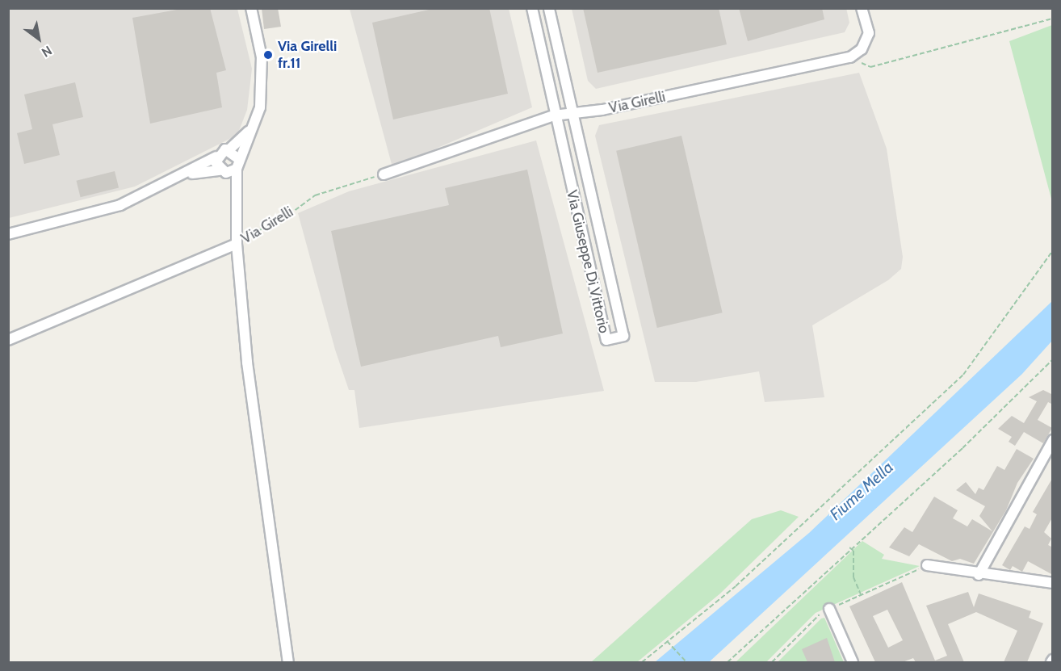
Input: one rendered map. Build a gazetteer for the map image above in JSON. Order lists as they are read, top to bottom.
{
  "streets": {
    "street": ["Via Girelli", "Via Giuseppe Di Vittorio"]
  },
  "crossings": [
    ["Via Girelli", "Via Giuseppe Di Vittorio"]
  ],
  "water": ["Fiume Mella"],
  "places": ["Via Girelli fr.11"],
  "north": "bottom right"
}
